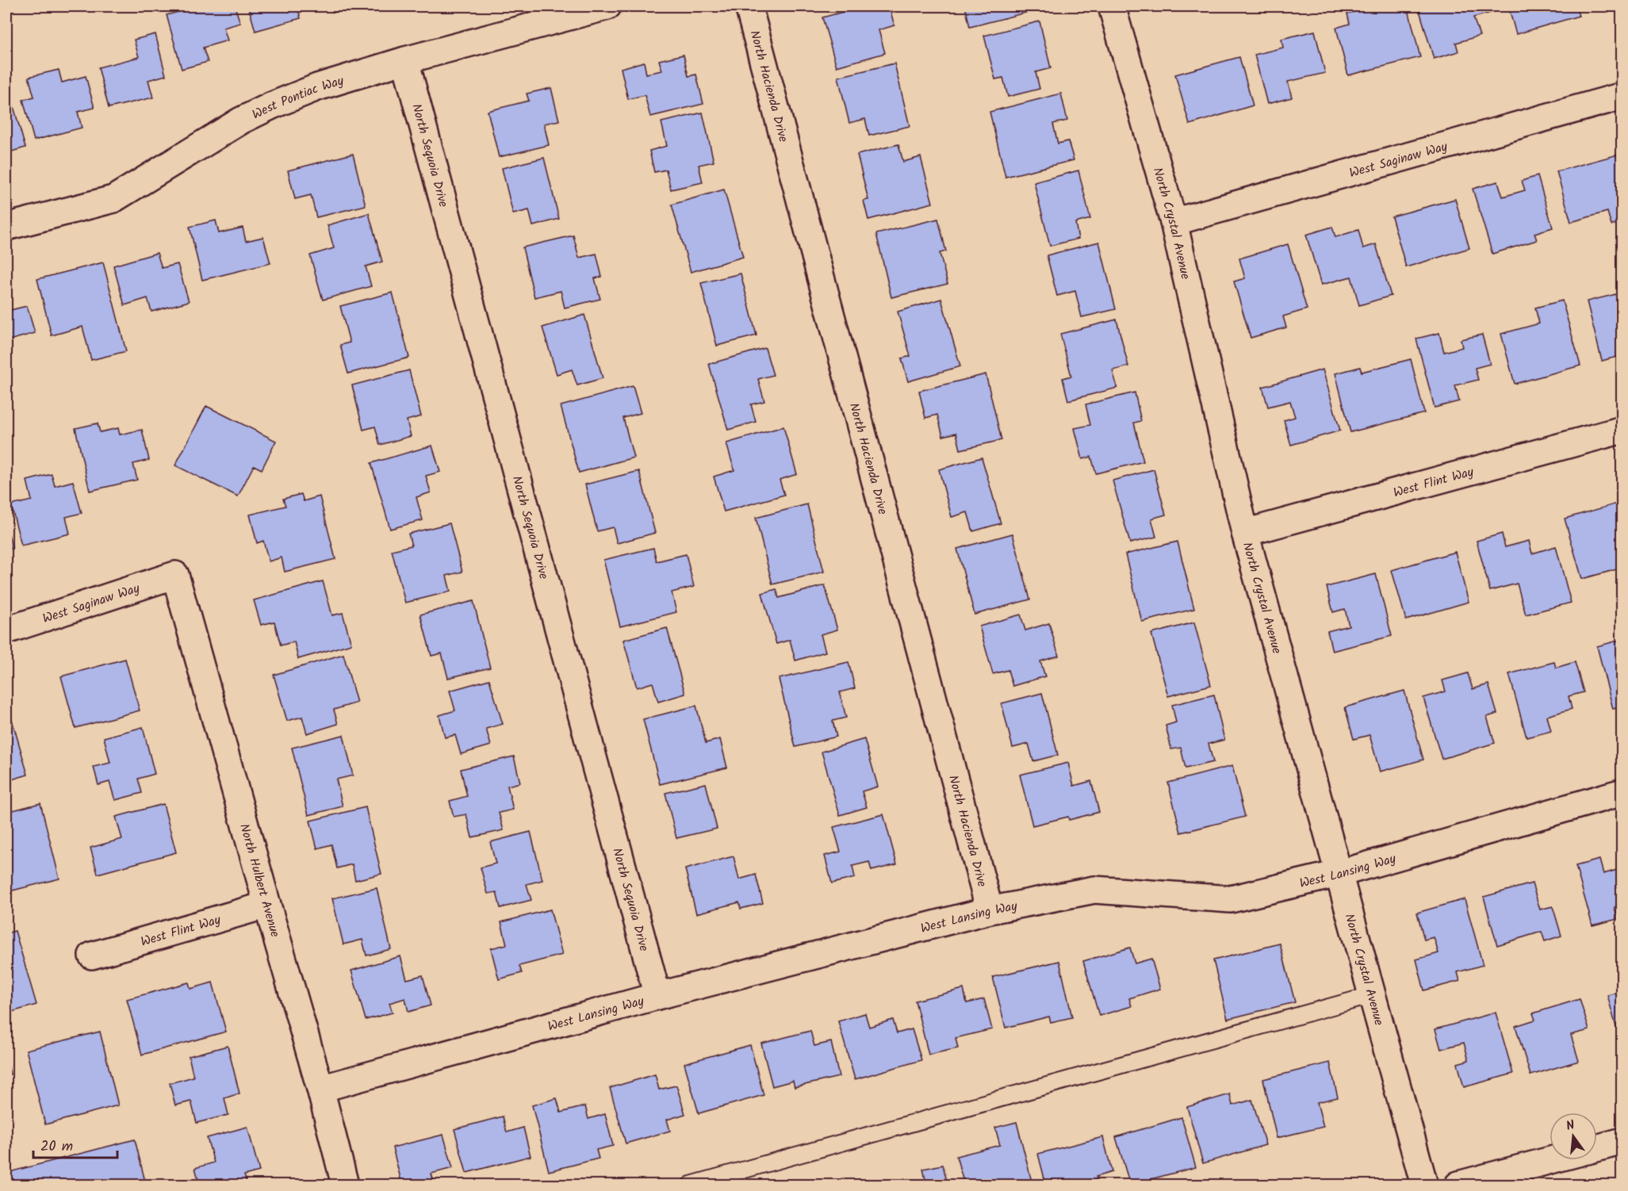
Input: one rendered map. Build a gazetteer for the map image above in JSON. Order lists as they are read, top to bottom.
{
  "streets": {
    "street": [
      "North Hacienda Drive",
      "West Pontiac Way",
      "North Sequoia Drive",
      "West Saginaw Way",
      "North Crystal Avenue",
      "West Flint Way",
      "West Lansing Way",
      "North Hulbert Avenue"
    ]
  },
  "crossings": [
    ["North Hacienda Drive", "West Lansing Way"],
    ["West Pontiac Way", "North Sequoia Drive"],
    ["North Sequoia Drive", "West Lansing Way"],
    ["West Saginaw Way", "North Crystal Avenue"],
    ["West Saginaw Way", "North Hulbert Avenue"],
    ["North Crystal Avenue", "West Flint Way"],
    ["North Crystal Avenue", "West Lansing Way"],
    ["West Flint Way", "North Hulbert Avenue"],
    ["West Lansing Way", "North Hulbert Avenue"]
  ],
  "scale_bar": "20 m",
  "north": "top"
}
